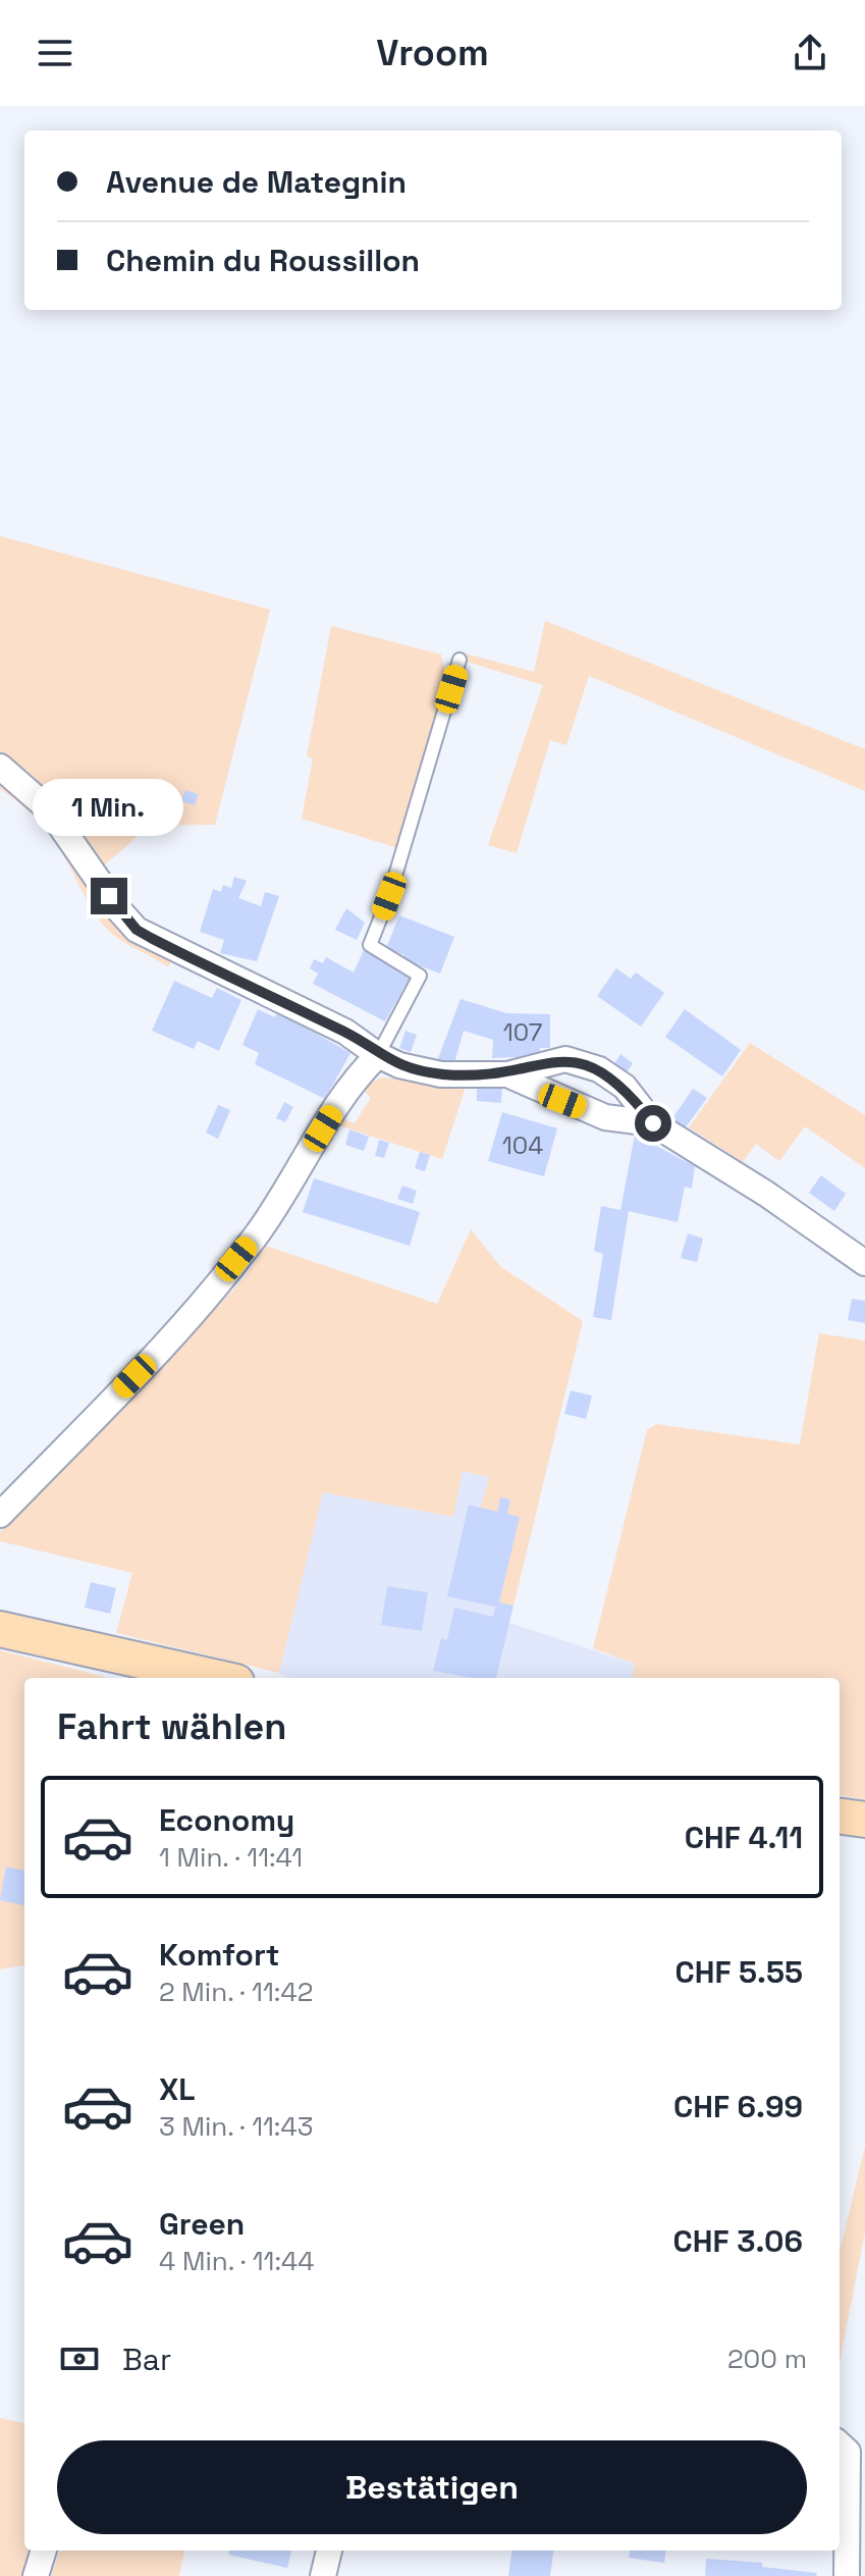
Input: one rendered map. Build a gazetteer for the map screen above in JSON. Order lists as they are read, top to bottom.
{
  "house_numbers": ["107", "104"],
  "page": {
    "header": "Vroom",
    "banner": ["Avenue de Mategnin", "Chemin du Roussillon"],
    "bubble": "1 Min.",
    "heading": "Fahrt wählen",
    "list": [
      {
        "name": "Economy",
        "note": "1 Min. · 11:41",
        "value": "CHF 4.11"
      },
      {
        "name": "Komfort",
        "note": "2 Min. · 11:42",
        "value": "CHF 5.55"
      },
      {
        "name": "XL",
        "note": "3 Min. · 11:43",
        "value": "CHF 6.99"
      },
      {
        "name": "Green",
        "note": "4 Min. · 11:44",
        "value": "CHF 3.06"
      }
    ],
    "pay": ["Bar", "200 m"],
    "buttons": "Bestätigen"
  }
}
